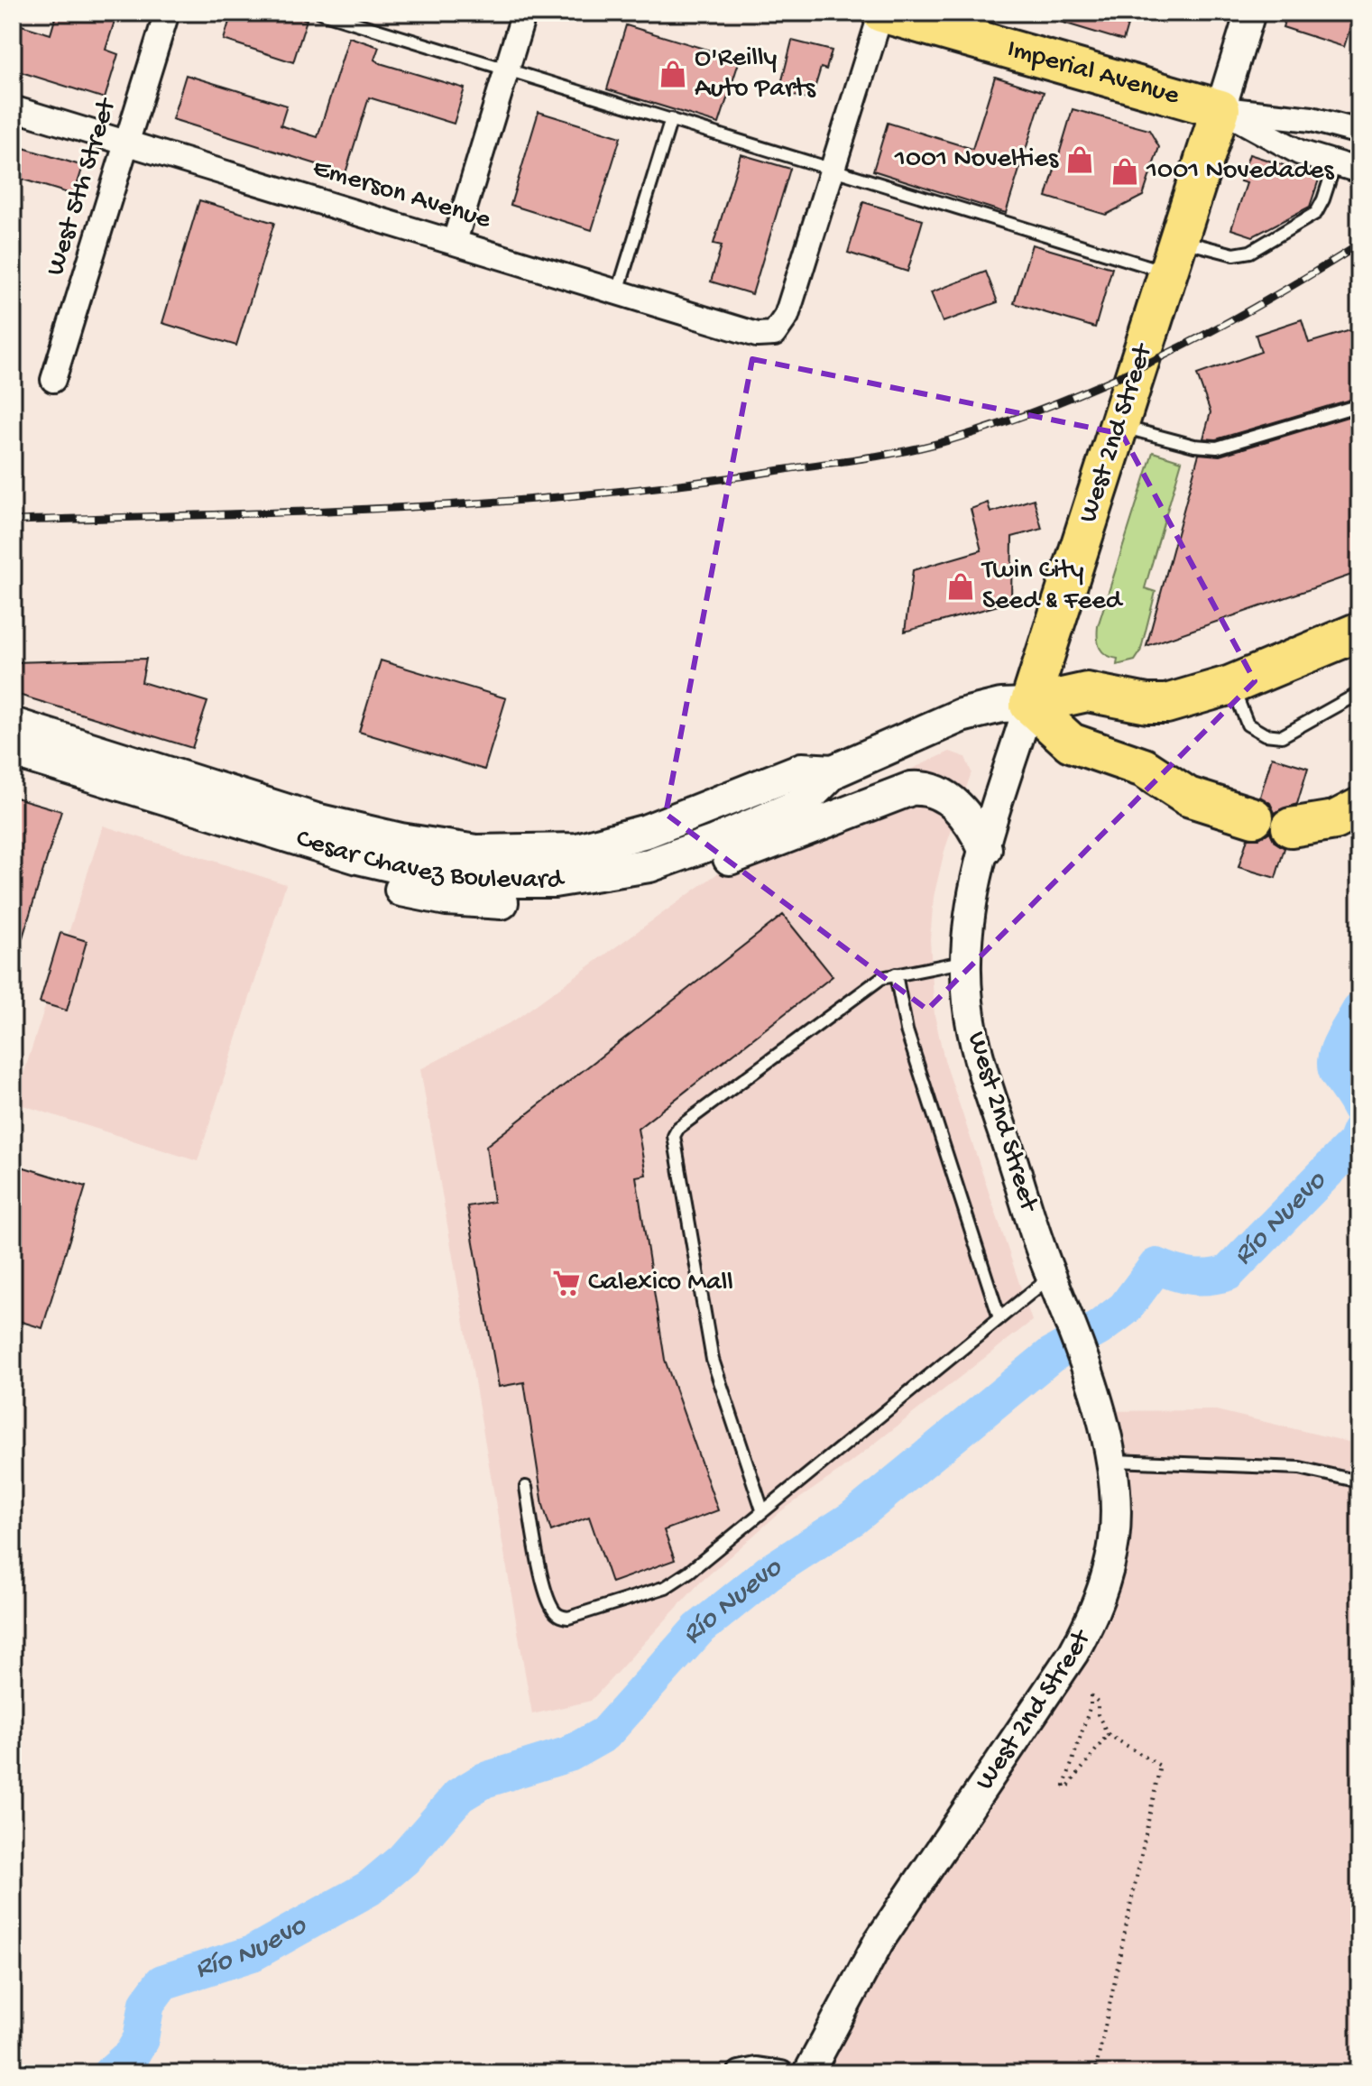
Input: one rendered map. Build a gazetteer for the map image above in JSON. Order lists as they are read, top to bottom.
{
  "streets": {
    "highway": ["Imperial Avenue", "West 2nd Street", "Cesar Chavez Boulevard"],
    "street": ["West 5th Street", "Emerson Avenue"]
  },
  "crossings": [
    ["Imperial Avenue", "West 2nd Street"],
    ["West 5th Street", "Emerson Avenue"],
    ["West 2nd Street", "Cesar Chavez Boulevard"]
  ],
  "water": ["Río Nuevo"],
  "places": {
    "shop": [
      "O'Reilly Auto Parts",
      "1001 Novelties",
      "1001 Novedades",
      "Twin City Seed & Feed"
    ],
    "supermarket": ["Calexico Mall"]
  }
}
